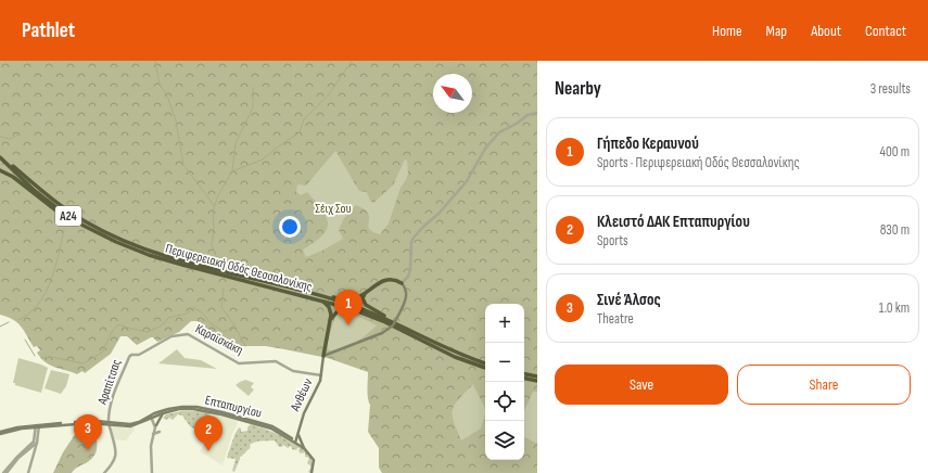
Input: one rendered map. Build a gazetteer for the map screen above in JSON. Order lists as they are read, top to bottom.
{
  "streets": {
    "highway": ["Α24", "Περιφερειακή Οδός Θεσσαλονίκης"],
    "main road": ["Ανθέων", "Επταπυργίου"],
    "street": ["Καραϊσκάκη", "Αραπίτσας"]
  },
  "crossings": [
    ["Καραϊσκάκη", "Αραπίτσας"],
    ["Καραϊσκάκη", "Ανθέων"],
    ["Αραπίτσας", "Επταπυργίου"],
    ["Ανθέων", "Επταπυργίου"]
  ],
  "parks": ["Σέιχ Σου"],
  "north": "top left",
  "page": {
    "header": "Pathlet",
    "nav": [
      "Home",
      "Map",
      "About",
      "Contact"
    ],
    "heading": ["Nearby", "3 results"],
    "list": [
      {
        "mark": "1",
        "name": "Γήπεδο Κεραυνού",
        "note": "Sports · Περιφερειακή Οδός Θεσσαλονίκης",
        "value": "400 m"
      },
      {
        "mark": "2",
        "name": "Κλειστό ΔΑΚ Επταπυργίου",
        "note": "Sports",
        "value": "830 m"
      },
      {
        "mark": "3",
        "name": "Σινέ Άλσος",
        "note": "Theatre",
        "value": "1.0 km"
      }
    ],
    "pins": ["1", "3", "2"],
    "map_buttons": ["+", "−"],
    "buttons": ["Save", "Share"]
  }
}
